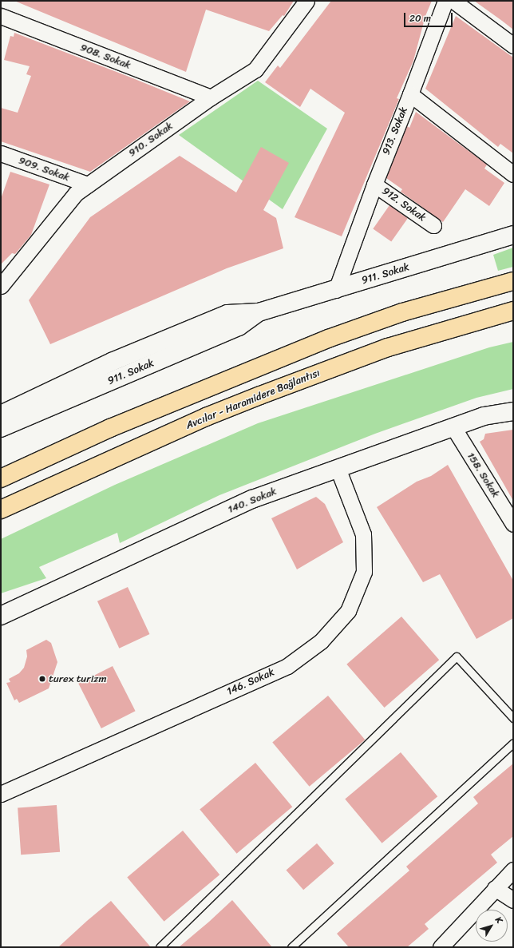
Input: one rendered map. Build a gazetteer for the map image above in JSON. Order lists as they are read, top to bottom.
{
  "streets": {
    "highway": ["Avcılar - Haramidere Bağlantısı"],
    "street": [
      "908. Sokak",
      "913. Sokak",
      "910. Sokak",
      "909. Sokak",
      "912. Sokak",
      "911. Sokak",
      "158. Sokak",
      "140. Sokak",
      "146. Sokak"
    ]
  },
  "crossings": [
    ["908. Sokak", "910. Sokak"],
    ["913. Sokak", "912. Sokak"],
    ["913. Sokak", "911. Sokak"],
    ["910. Sokak", "909. Sokak"],
    ["158. Sokak", "140. Sokak"],
    ["140. Sokak", "146. Sokak"]
  ],
  "places": ["turex turizm"],
  "scale_bar": "20 m",
  "north": "top right"
}
